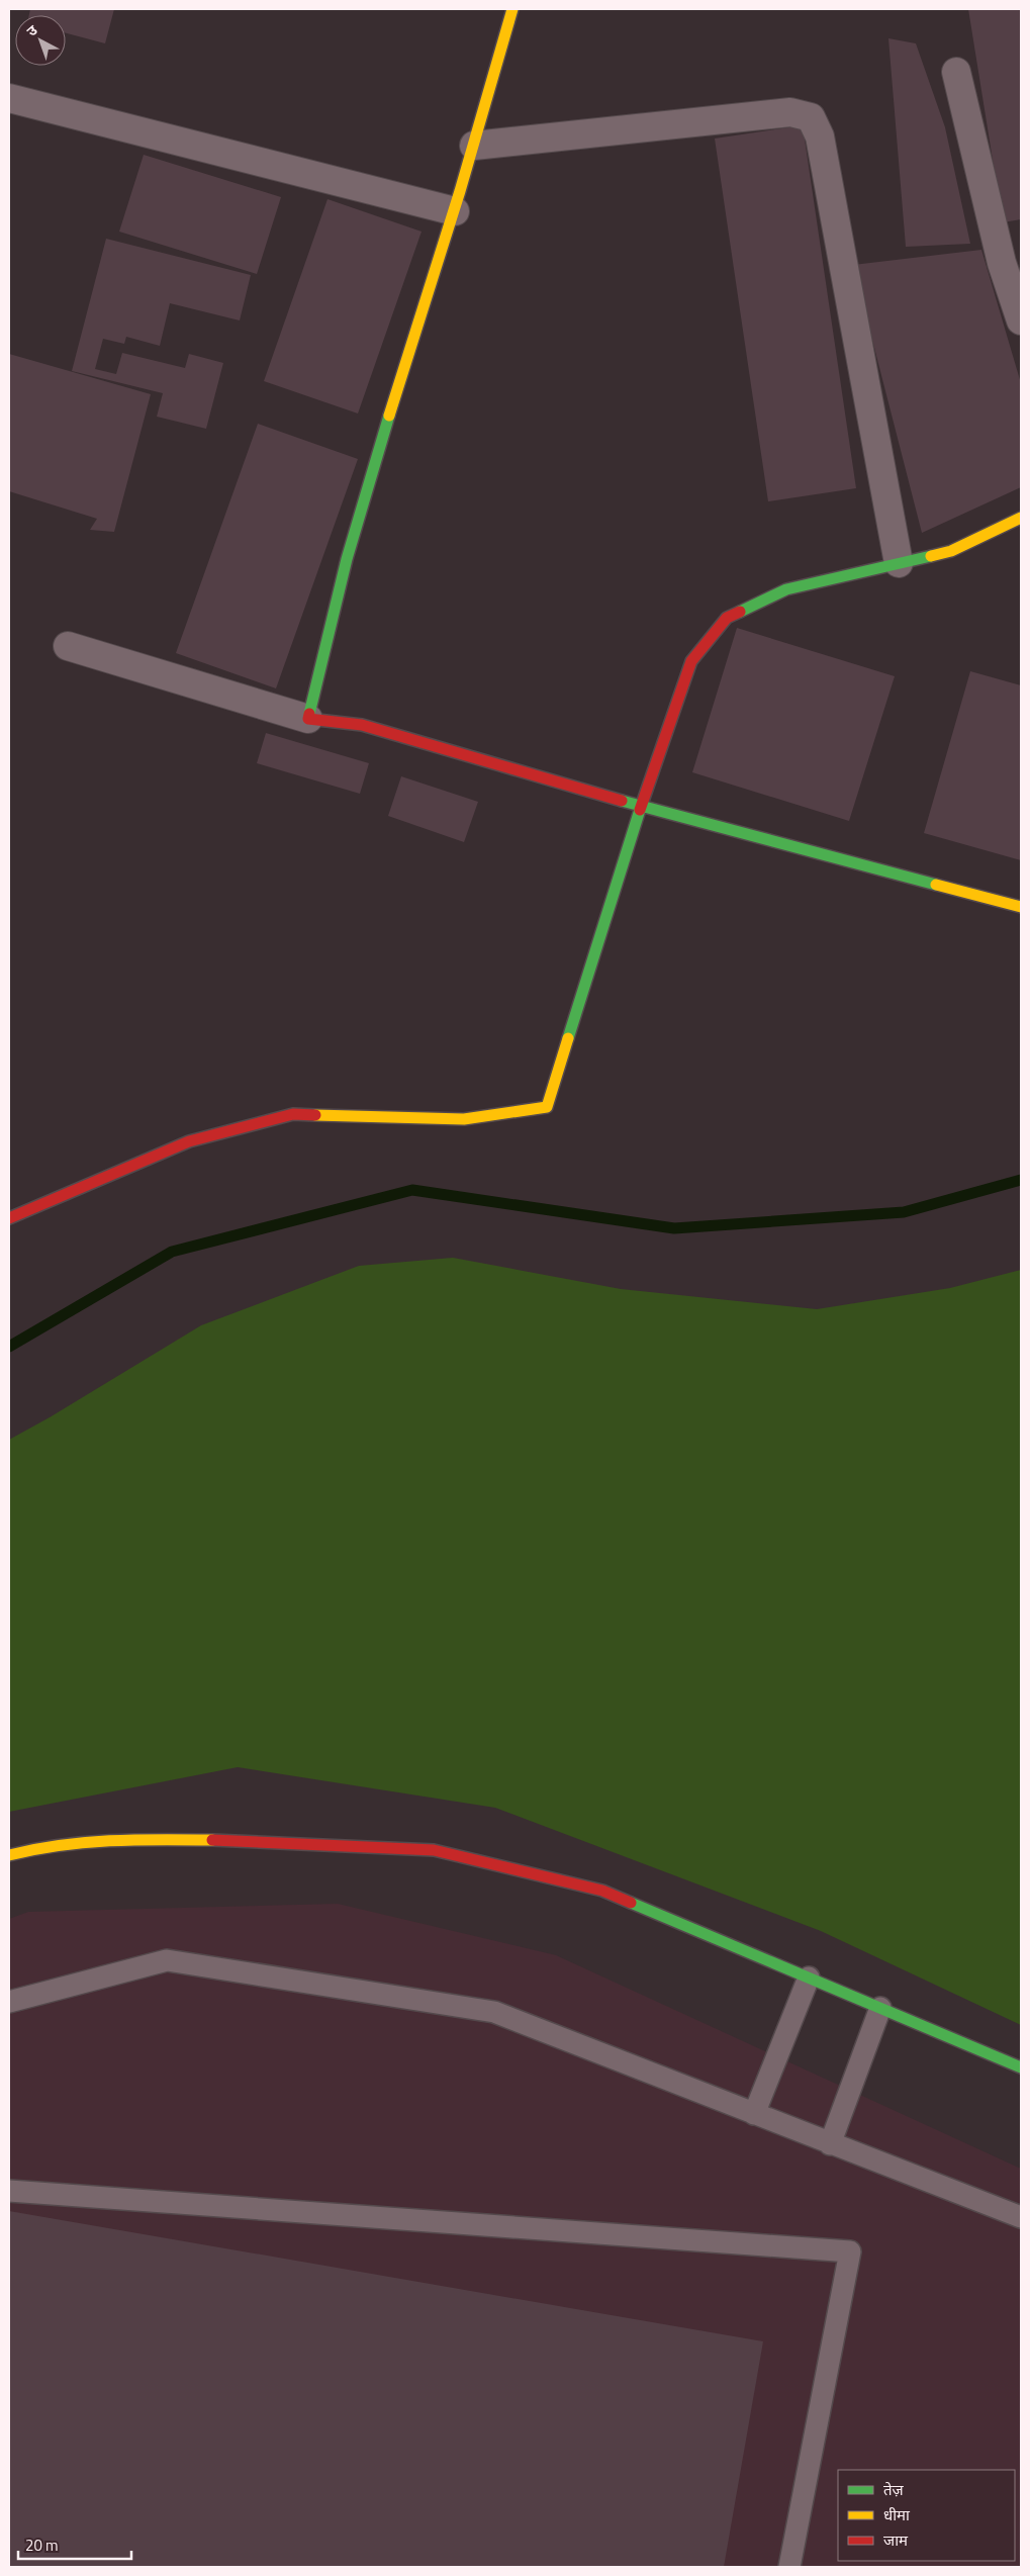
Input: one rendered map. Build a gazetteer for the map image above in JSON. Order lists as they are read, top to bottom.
{
  "legend": ["तेज़", "धीमा", "जाम"],
  "scale_bar": "20 m",
  "north": "top left"
}
